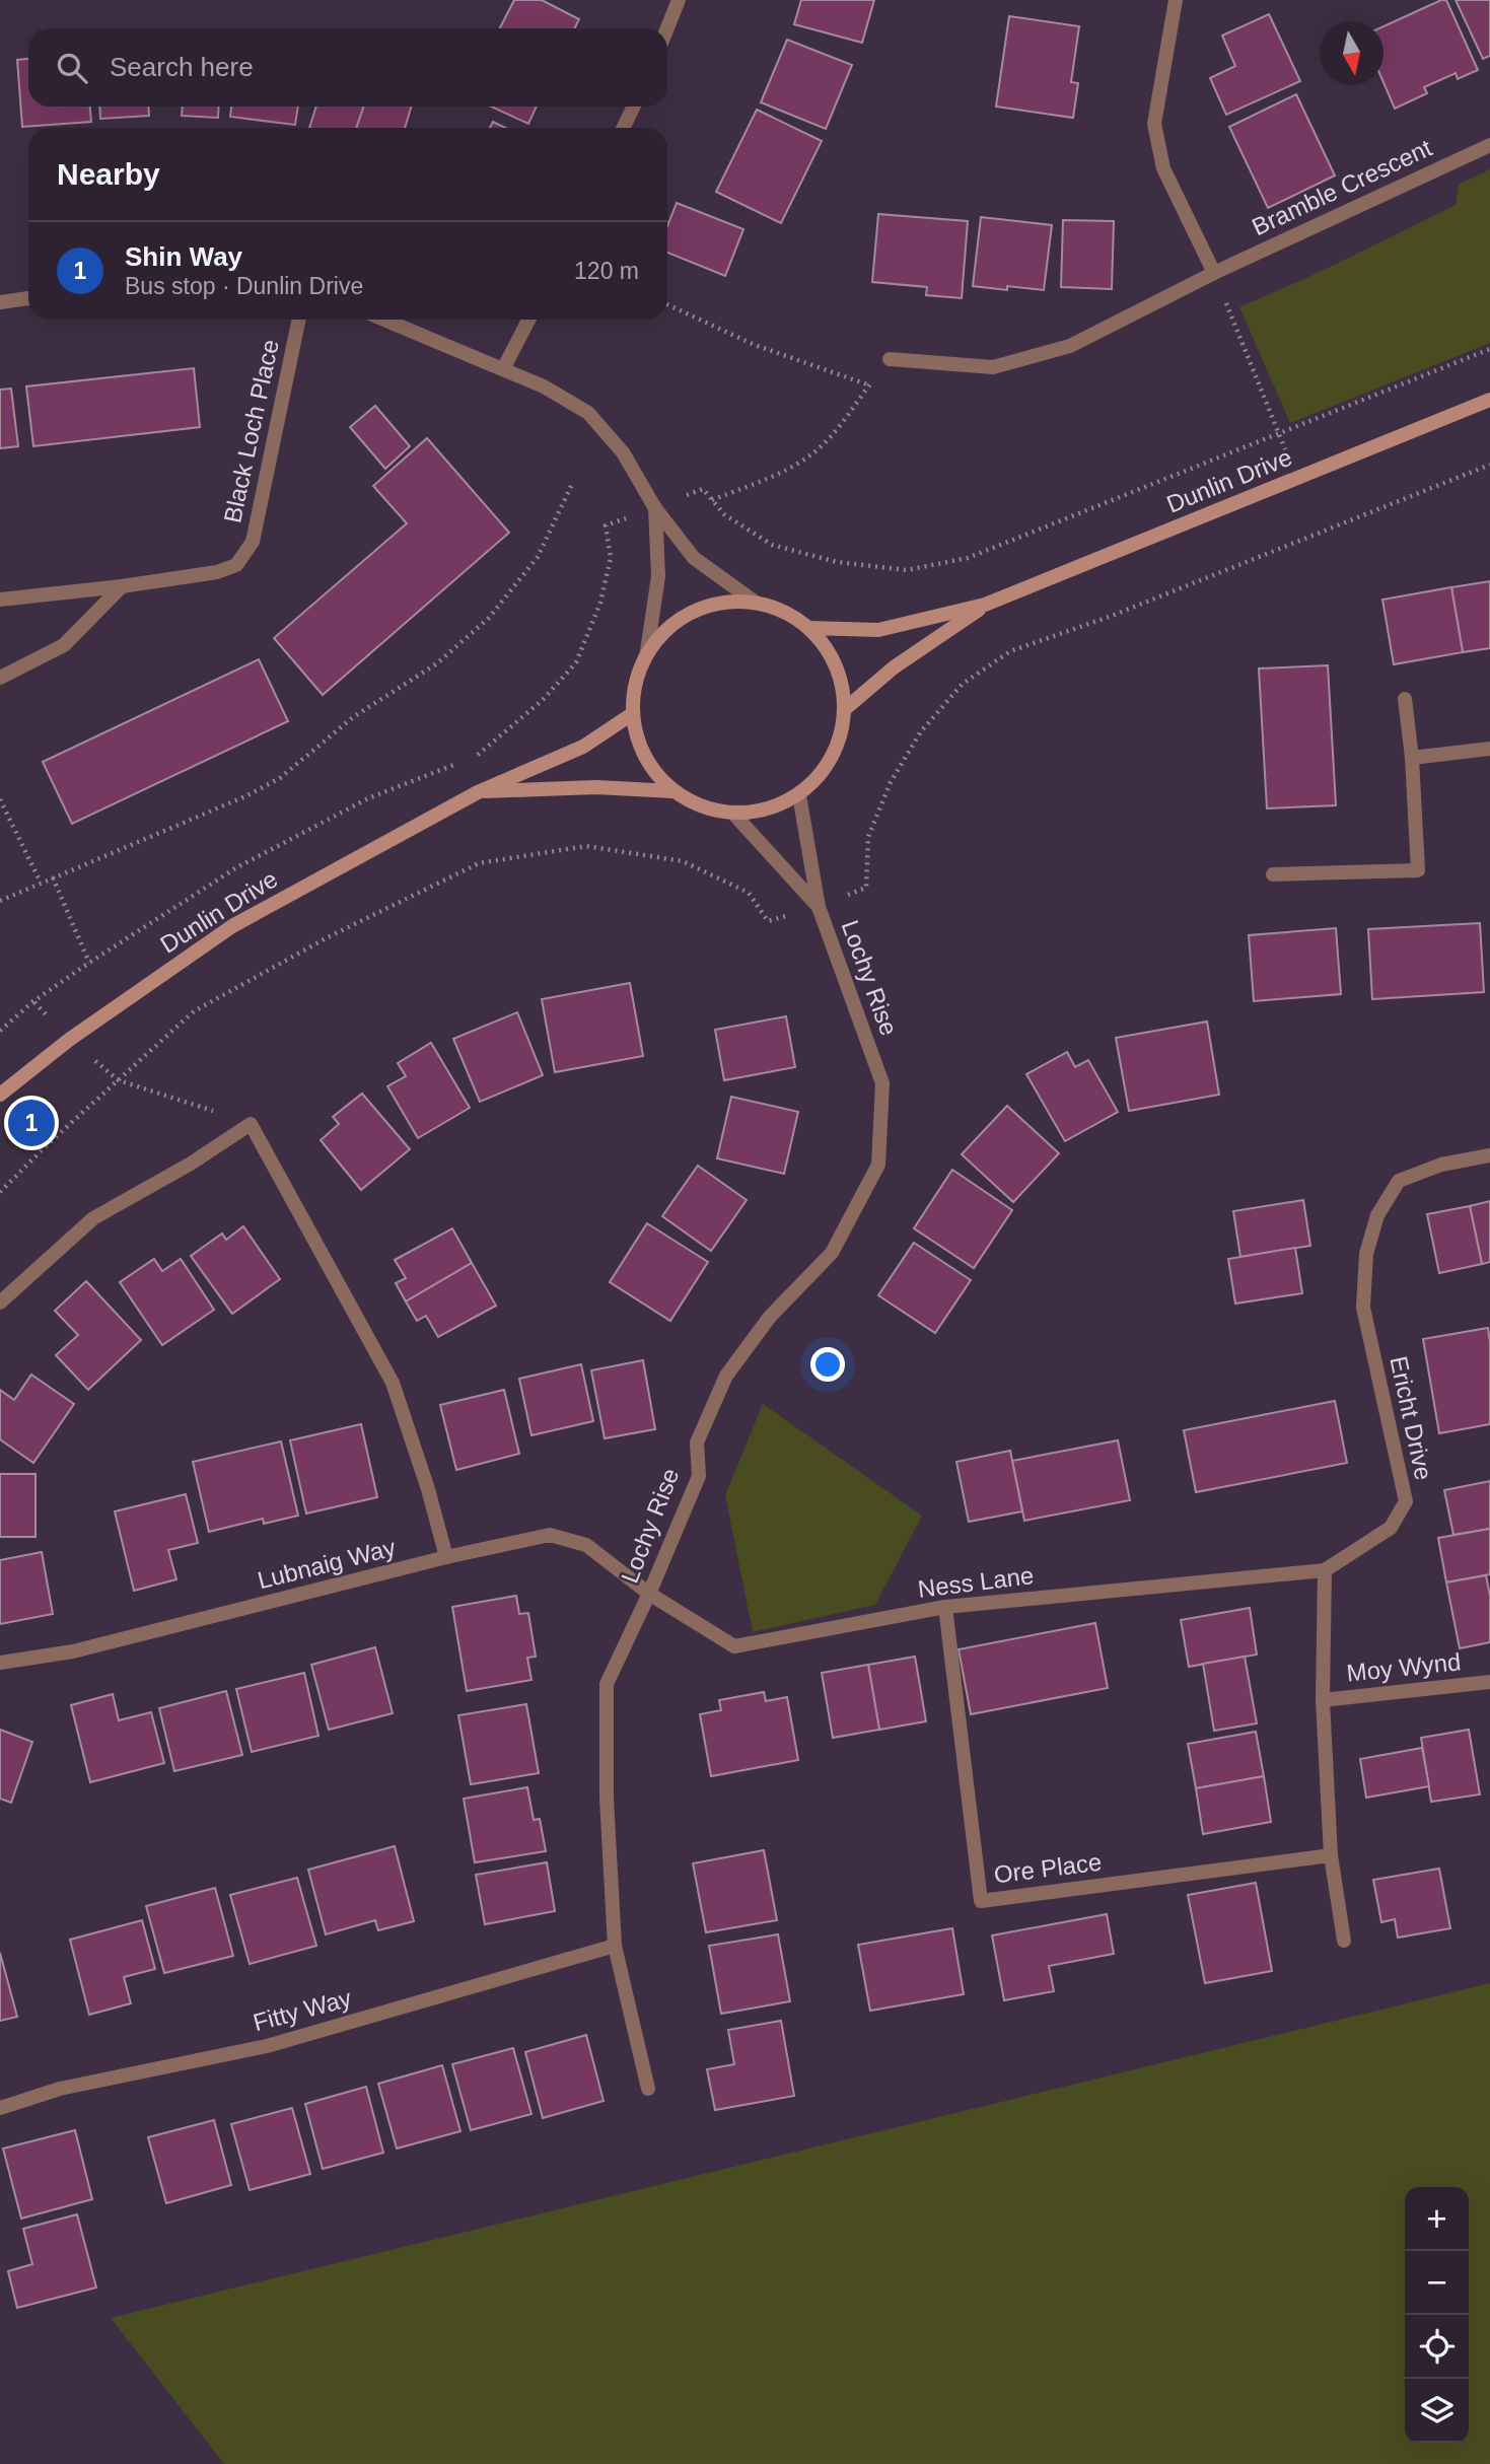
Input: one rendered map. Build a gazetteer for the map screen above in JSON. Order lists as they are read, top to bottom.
{
  "streets": {
    "street": [
      "Bramble Crescent",
      "Black Loch Place",
      "Dunlin Drive",
      "Lochy Rise",
      "Ericht Drive",
      "Lubnaig Way",
      "Ness Lane",
      "Moy Wynd",
      "Ore Place",
      "Fitty Way"
    ]
  },
  "crossings": [
    ["Dunlin Drive", "Lochy Rise"],
    ["Lochy Rise", "Lubnaig Way"],
    ["Lochy Rise", "Ness Lane"],
    ["Lochy Rise", "Fitty Way"],
    ["Ericht Drive", "Ness Lane"],
    ["Lubnaig Way", "Ness Lane"],
    ["Ness Lane", "Ore Place"]
  ],
  "north": "bottom",
  "page": {
    "search": "Search here",
    "heading": "Nearby",
    "list": [
      {
        "mark": "1",
        "name": "Shin Way",
        "note": "Bus stop · Dunlin Drive",
        "value": "120 m"
      }
    ],
    "pins": "1",
    "map_buttons": ["+", "−"]
  }
}
